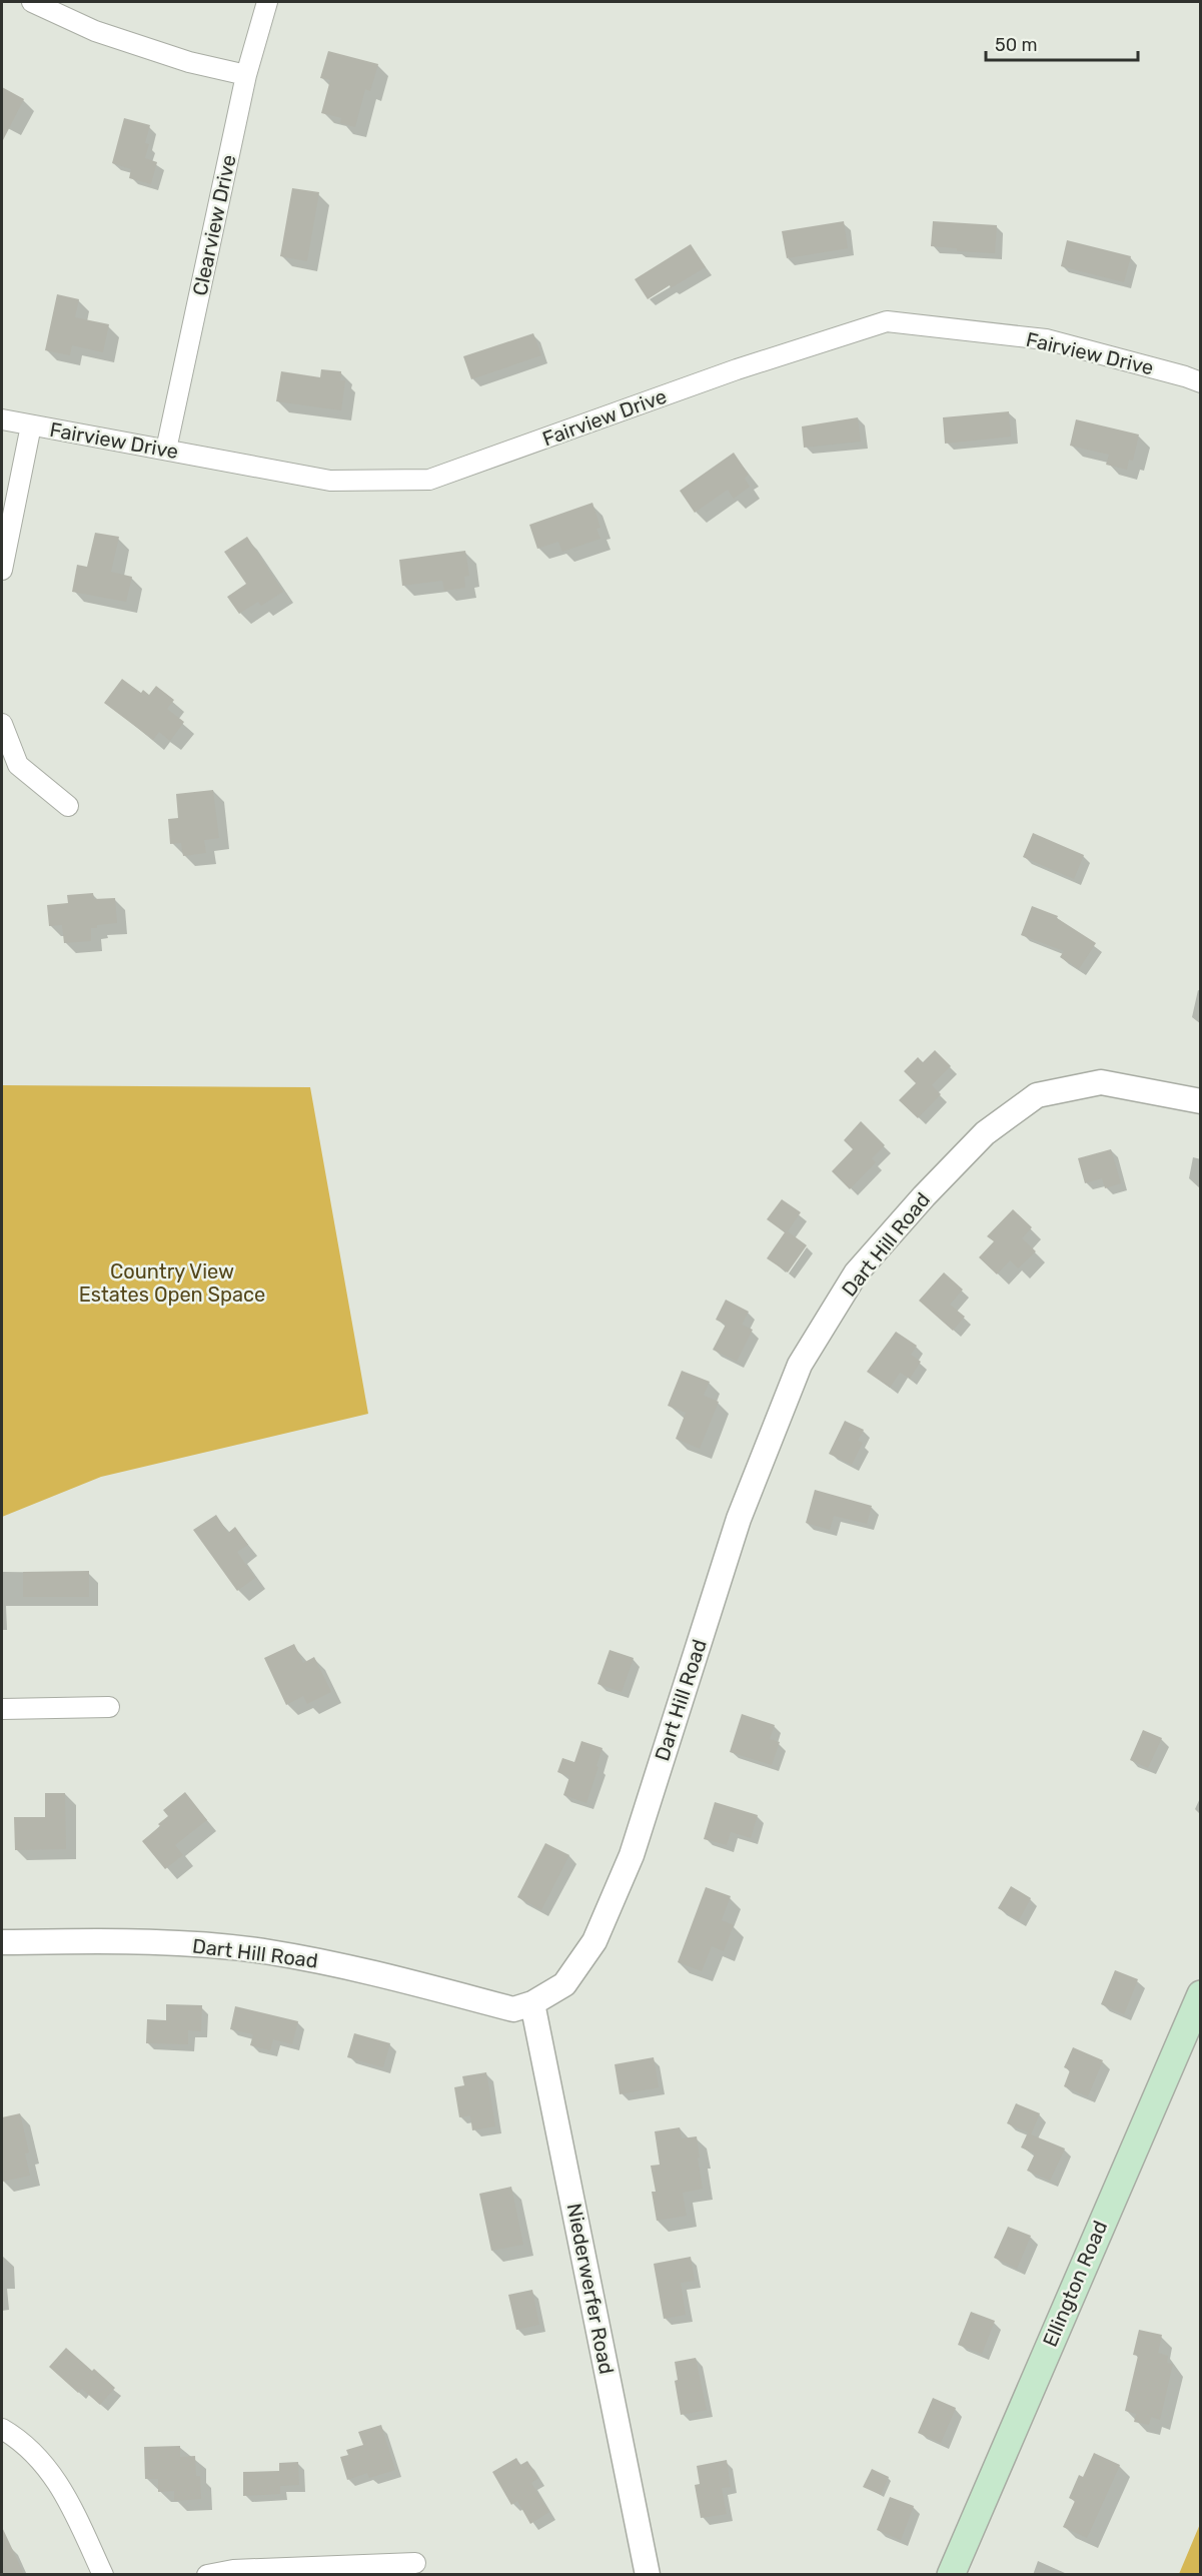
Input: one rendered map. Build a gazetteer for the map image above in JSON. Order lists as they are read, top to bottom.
{
  "streets": {
    "main road": ["Ellington Road"],
    "street": [
      "Clearview Drive",
      "Fairview Drive",
      "Dart Hill Road",
      "Niederwerfer Road"
    ]
  },
  "crossings": [
    ["Clearview Drive", "Fairview Drive"],
    ["Dart Hill Road", "Niederwerfer Road"]
  ],
  "parks": ["Country View Estates Open Space"],
  "scale_bar": "50 m"
}
